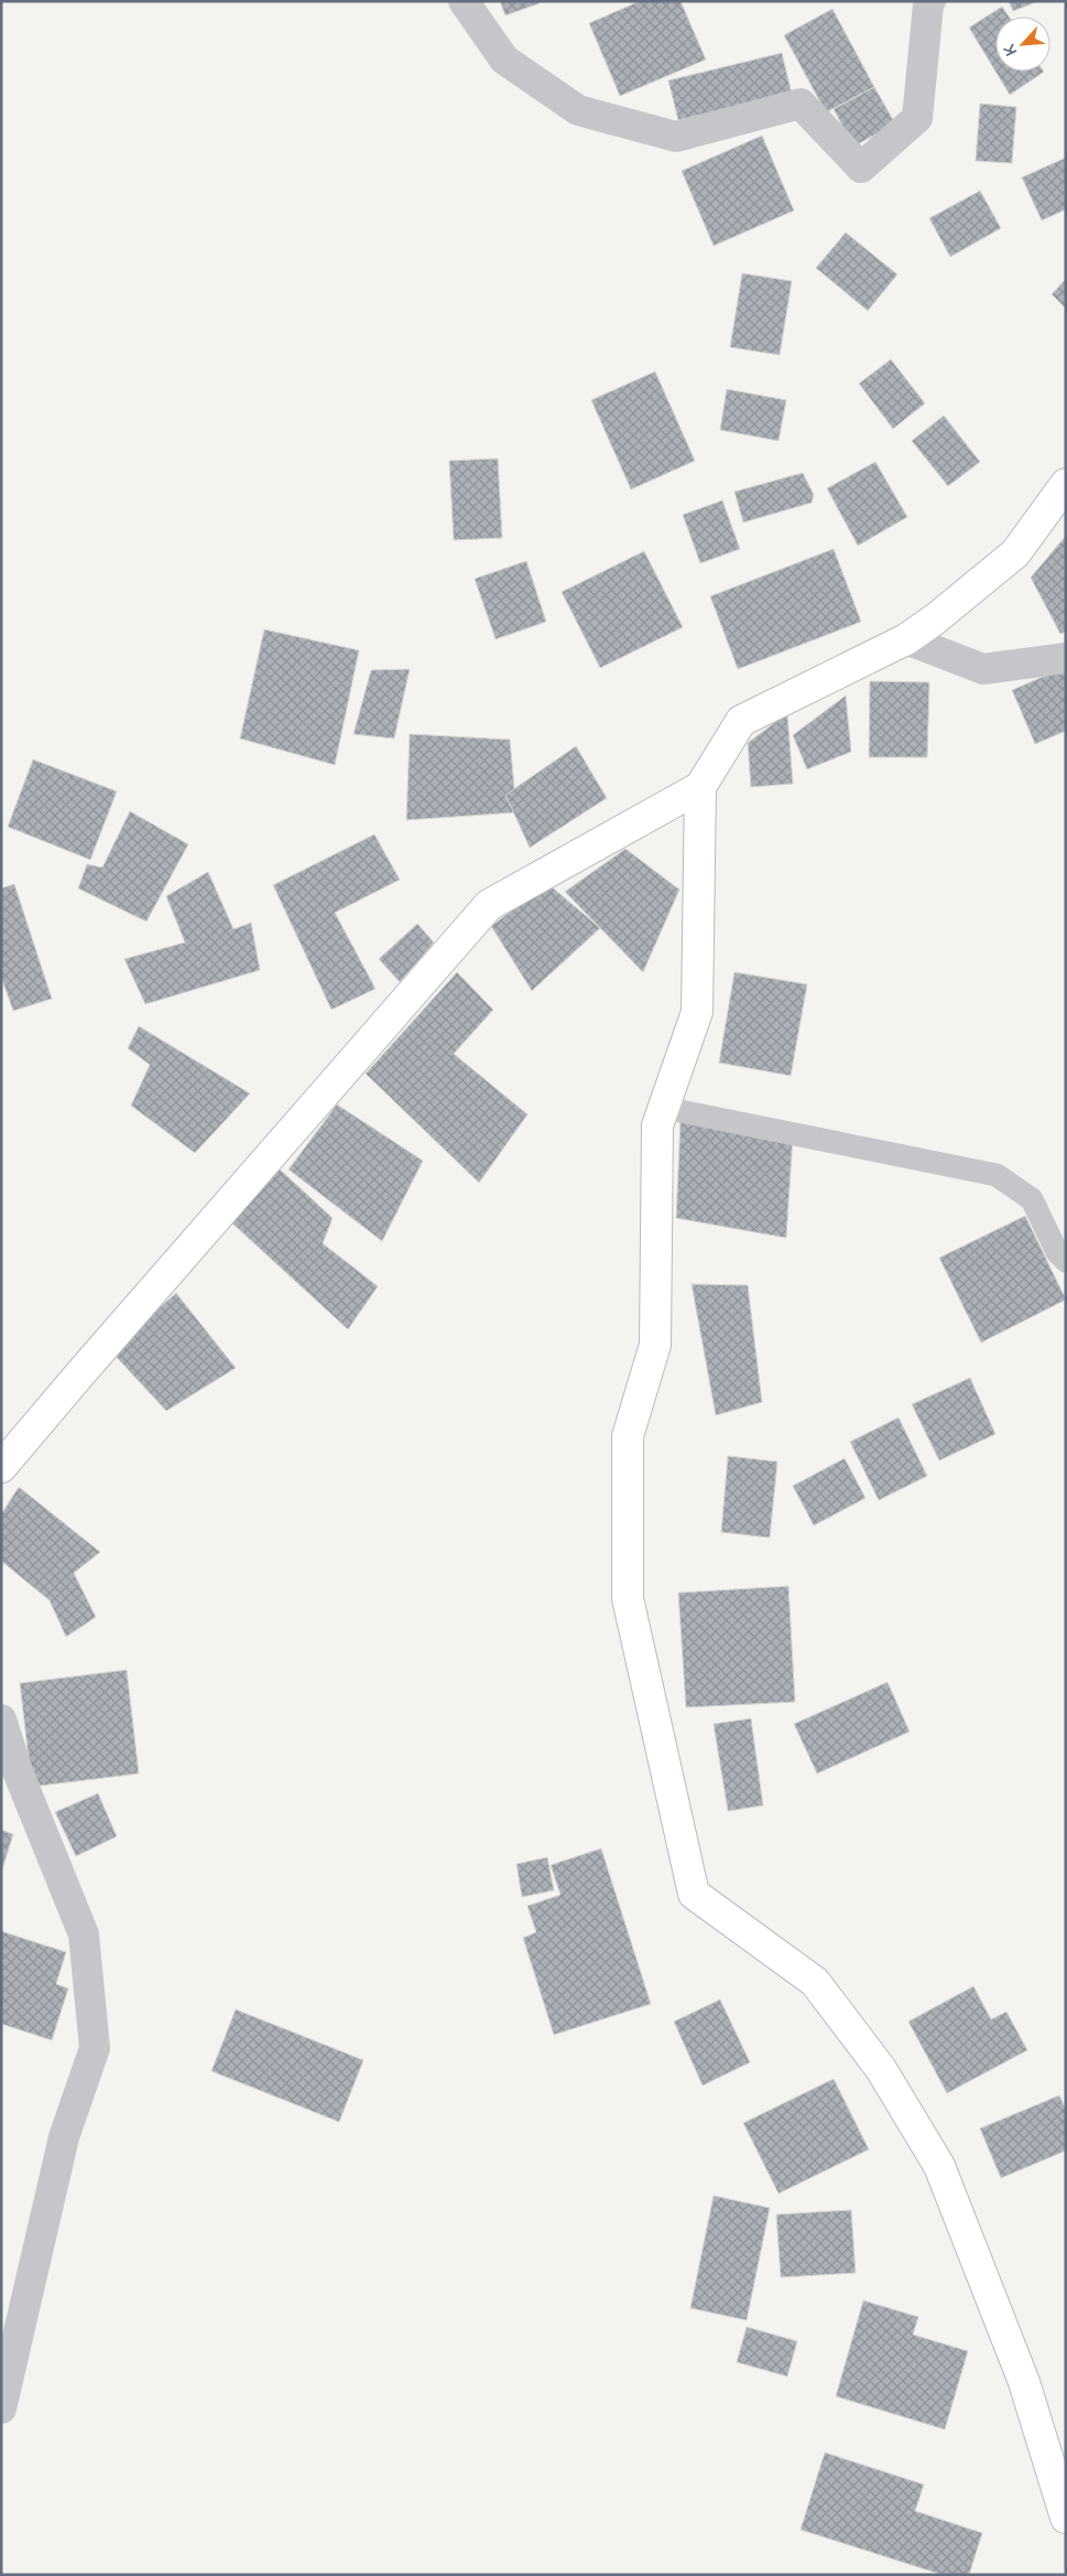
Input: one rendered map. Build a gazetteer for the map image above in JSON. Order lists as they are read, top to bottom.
{
  "north": "bottom left"
}
